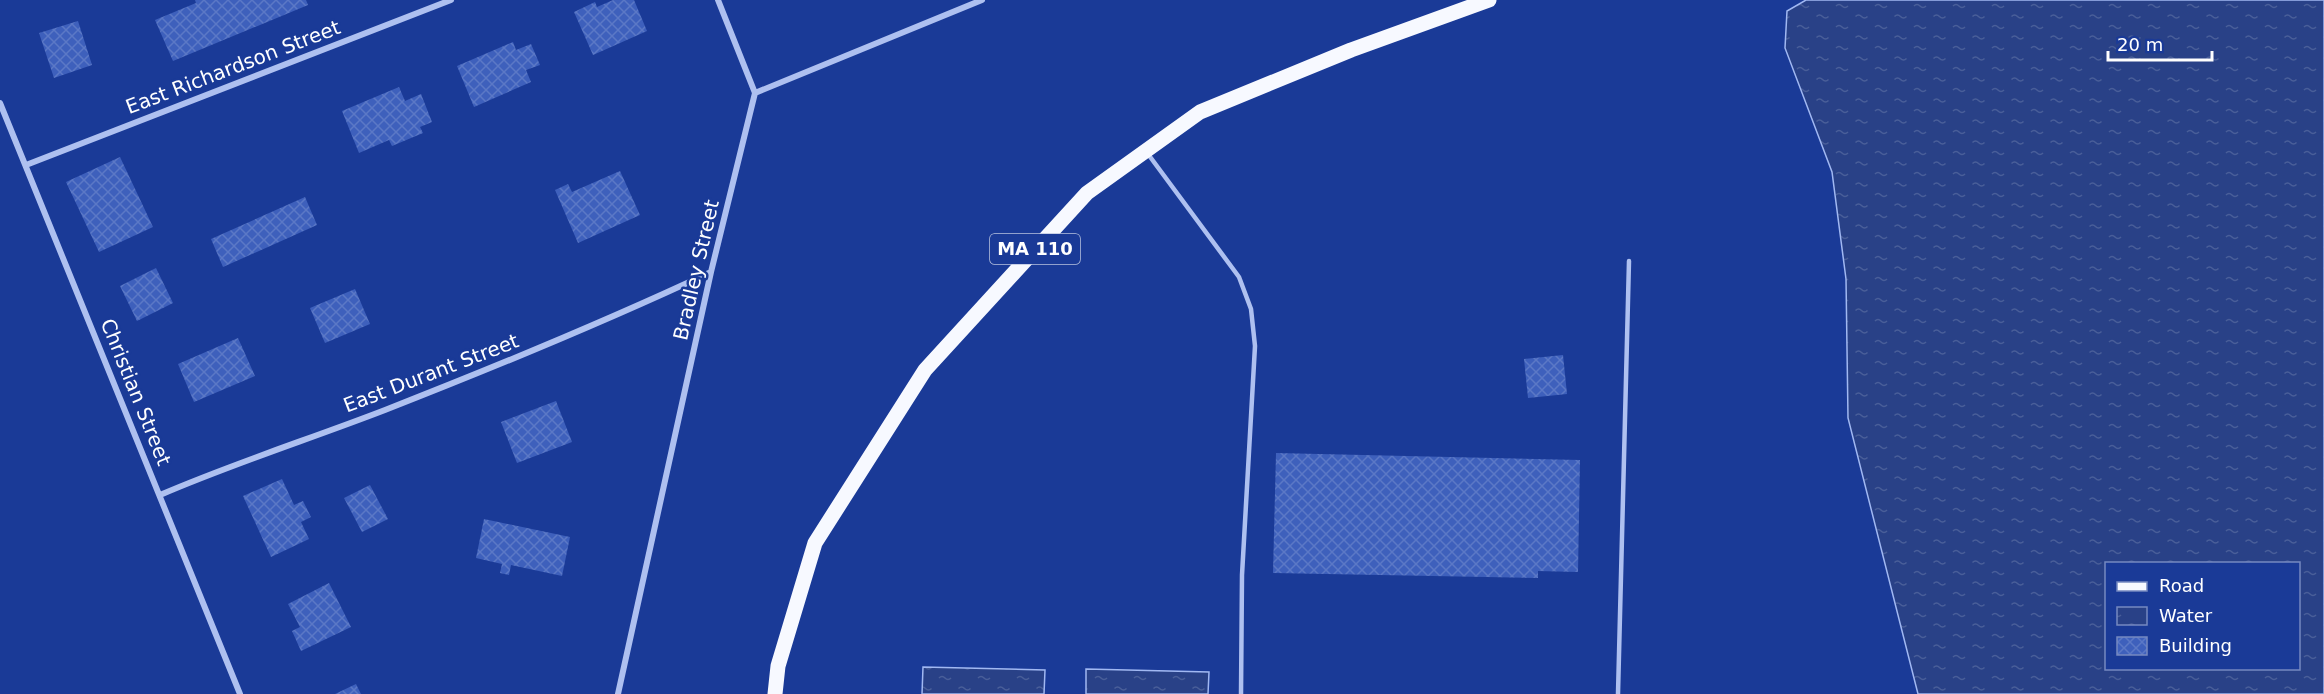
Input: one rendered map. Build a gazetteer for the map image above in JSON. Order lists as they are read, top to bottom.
{
  "streets": {
    "main road": ["MA 110"],
    "street": [
      "East Richardson Street",
      "Bradley Street",
      "East Durant Street",
      "Christian Street"
    ]
  },
  "crossings": [
    ["East Richardson Street", "Christian Street"],
    ["Bradley Street", "East Durant Street"],
    ["East Durant Street", "Christian Street"]
  ],
  "legend": ["Road", "Water", "Building"],
  "scale_bar": "20 m"
}
